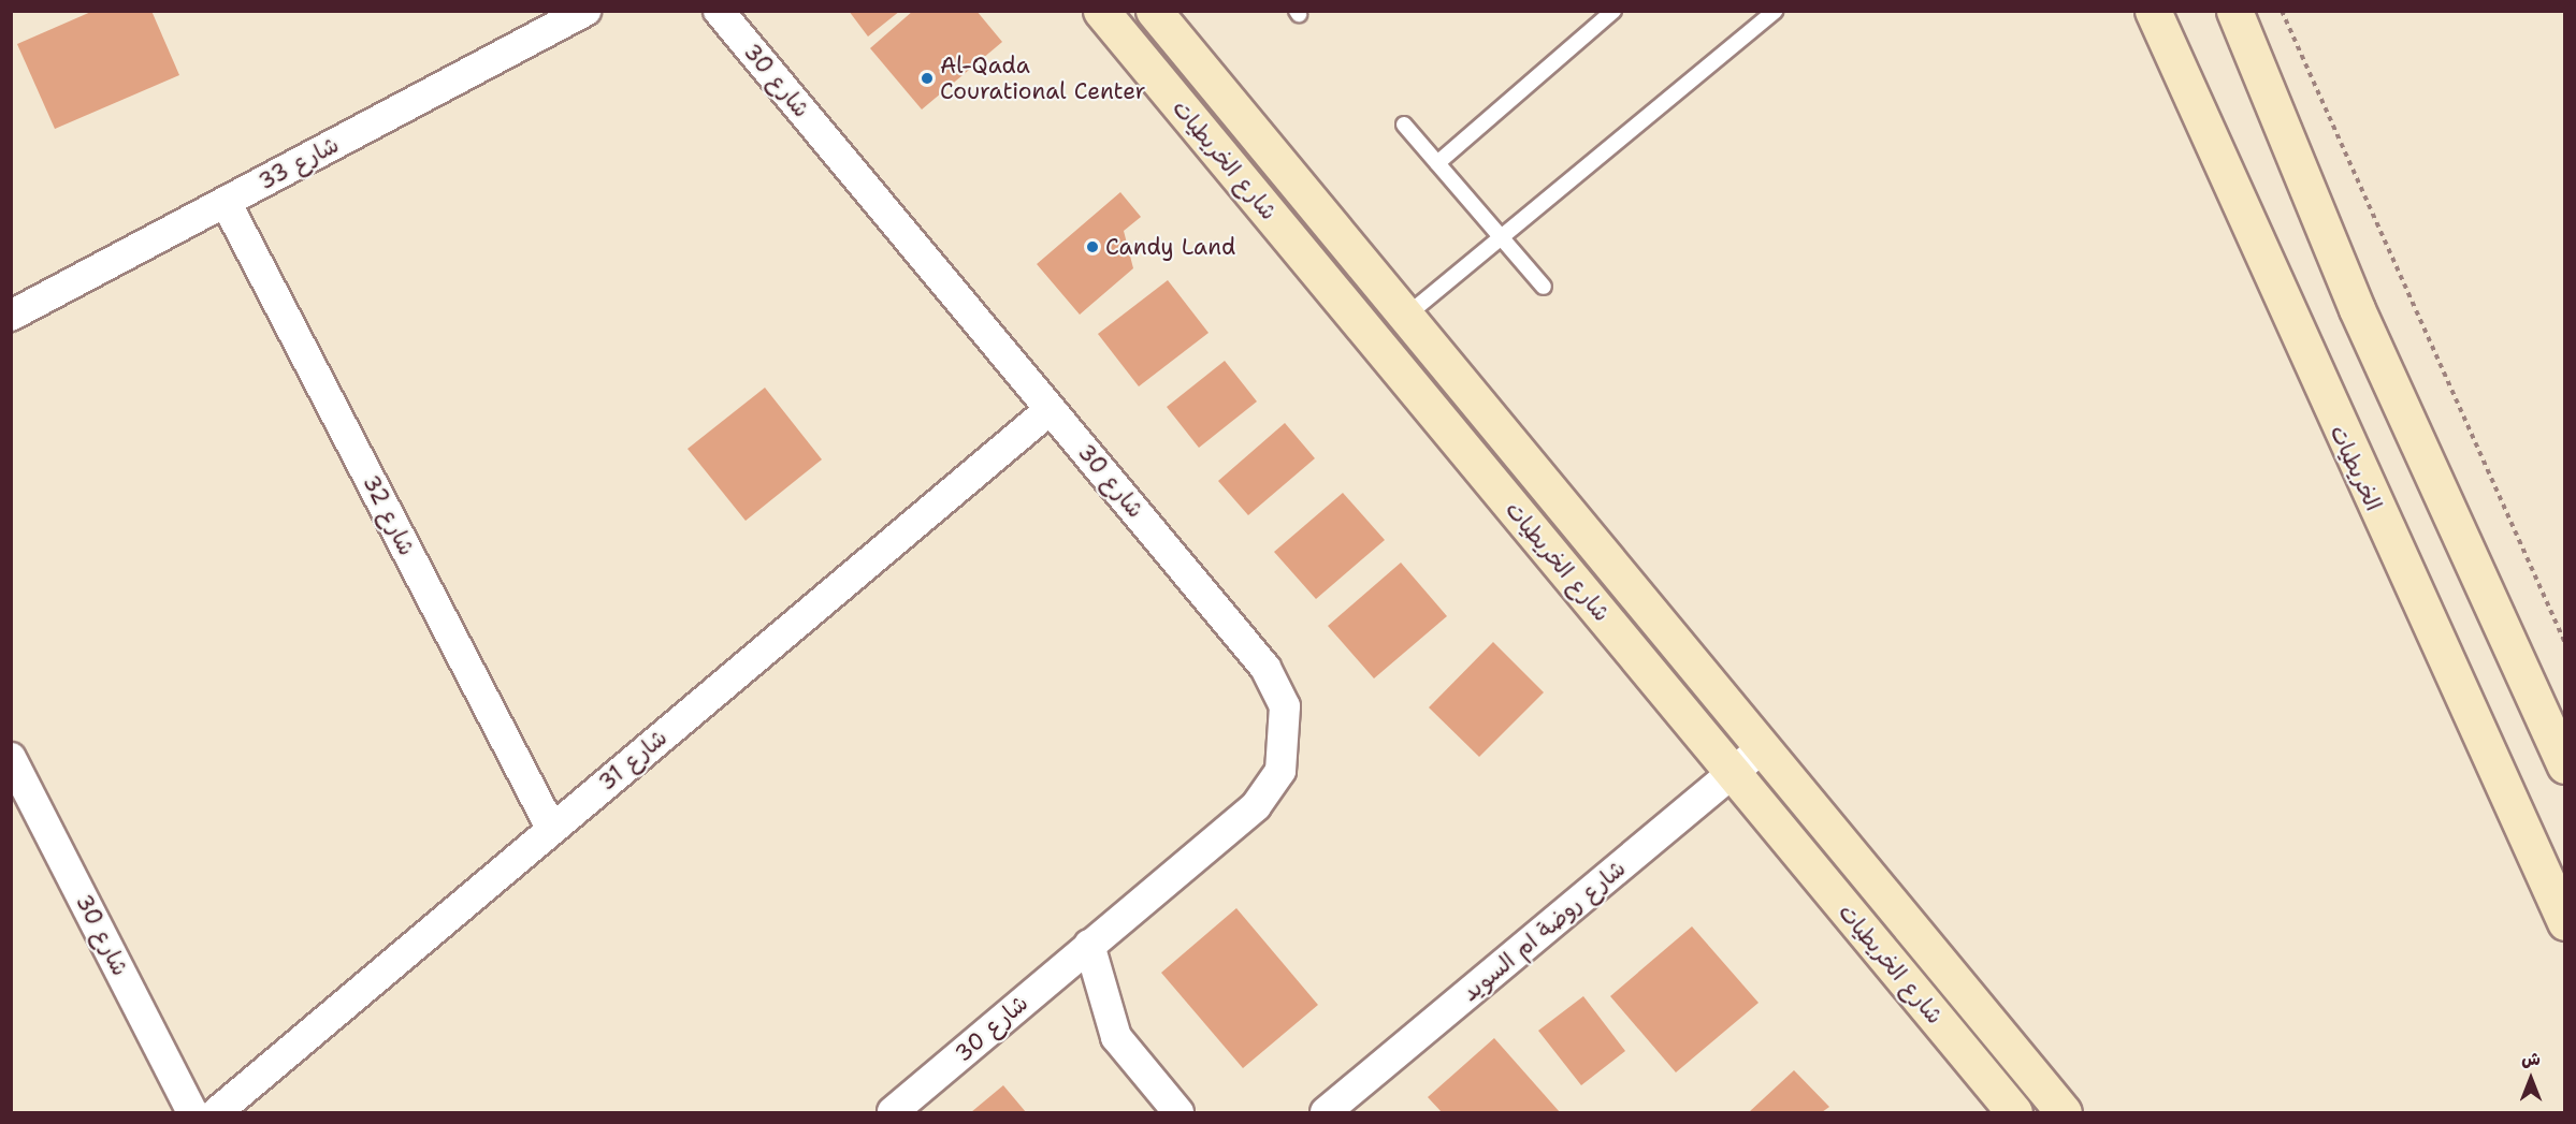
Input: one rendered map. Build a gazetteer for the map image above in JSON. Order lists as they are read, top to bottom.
{
  "streets": {
    "street": [
      "شارع 30",
      "شارع الخريطيات",
      "شارع 33",
      "الخريطيات",
      "شارع 32",
      "شارع 31",
      "شارع روضة ام السويد"
    ]
  },
  "crossings": [
    ["شارع 30", "شارع 31"],
    ["شارع الخريطيات", "شارع روضة ام السويد"],
    ["شارع 33", "شارع 32"],
    ["شارع 32", "شارع 31"]
  ],
  "places": ["Al-Qada Courational Center", "Candy Land"],
  "north": "top"
}
